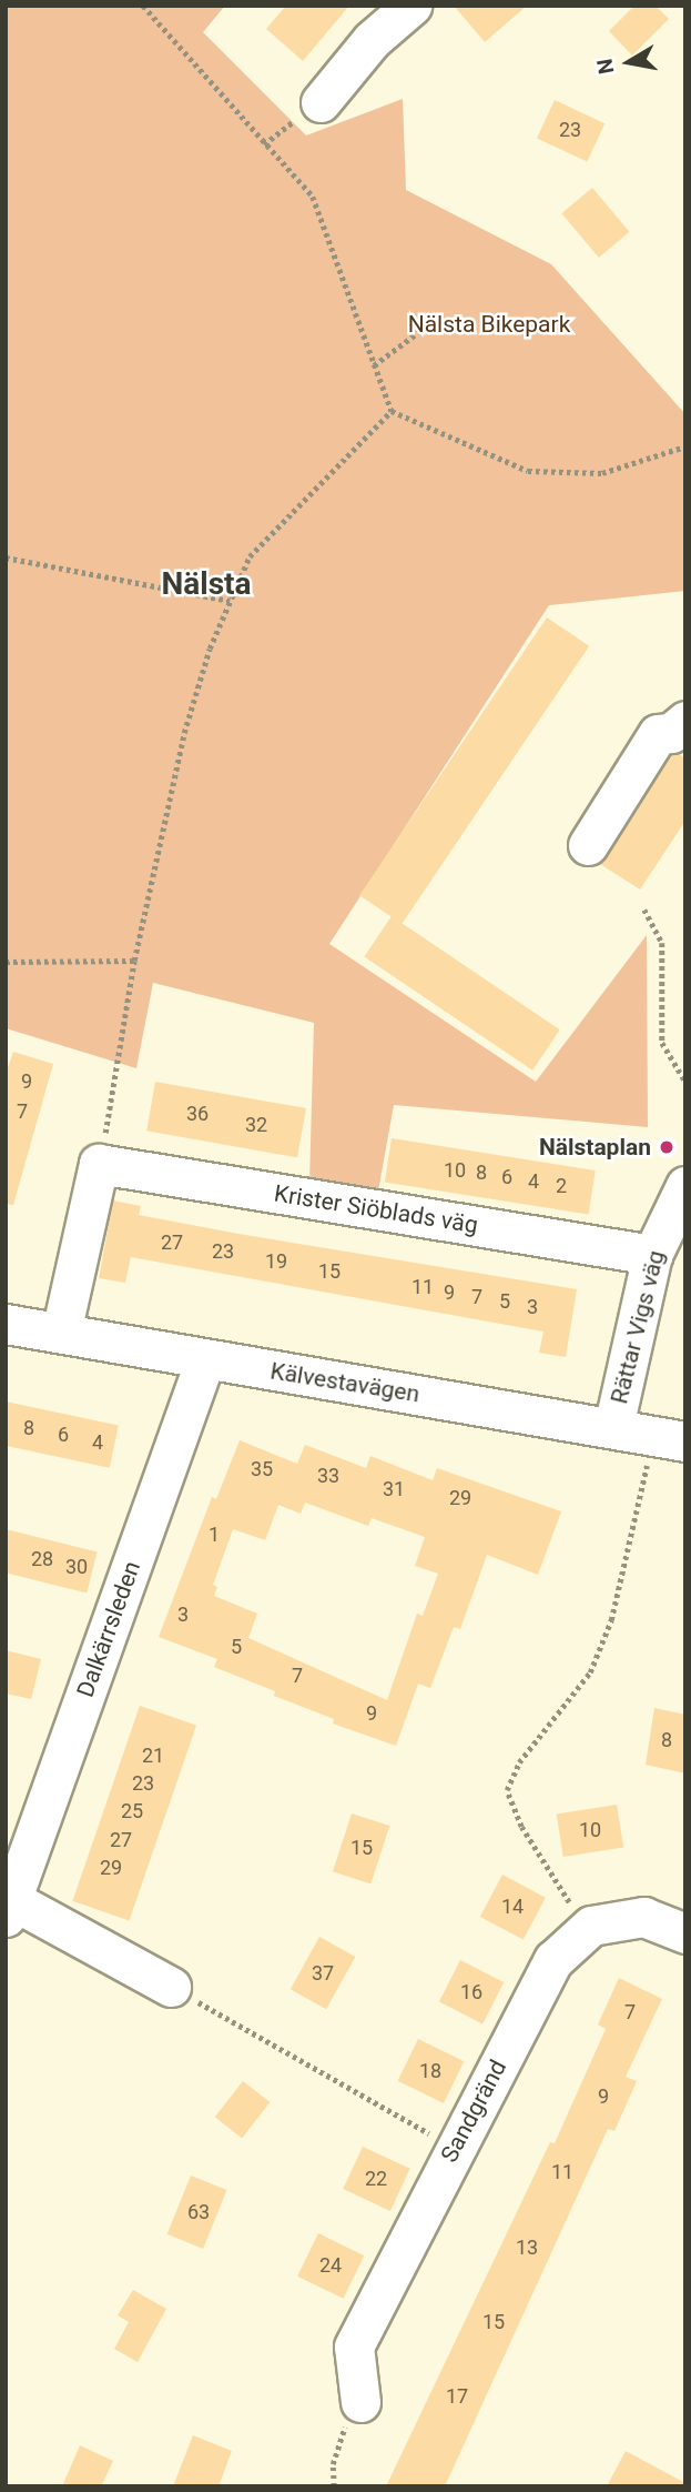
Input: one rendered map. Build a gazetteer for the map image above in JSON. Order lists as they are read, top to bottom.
{
  "streets": {
    "street": [
      "Krister Siöblads väg",
      "Rättar Vigs väg",
      "Kälvestavägen",
      "Dalkärrsleden",
      "Sandgränd"
    ]
  },
  "crossings": [
    ["Krister Siöblads väg", "Rättar Vigs väg"],
    ["Rättar Vigs väg", "Kälvestavägen"],
    ["Kälvestavägen", "Dalkärrsleden"]
  ],
  "districts": ["Nälsta"],
  "parks": ["Nälsta Bikepark"],
  "places": ["Nälstaplan"],
  "house_numbers": [
    "23",
    "9",
    "7",
    "36",
    "32",
    "10",
    "8",
    "6",
    "4",
    "2",
    "27",
    "23",
    "19",
    "15",
    "11",
    "9",
    "7",
    "5",
    "3",
    "8",
    "6",
    "4",
    "35",
    "33",
    "31",
    "29",
    "1",
    "28",
    "30",
    "3",
    "5",
    "7",
    "9",
    "8",
    "21",
    "23",
    "25",
    "10",
    "27",
    "15",
    "29",
    "14",
    "37",
    "16",
    "7",
    "18",
    "9",
    "11",
    "22",
    "63",
    "13",
    "24",
    "15",
    "17"
  ],
  "north": "left"
}
